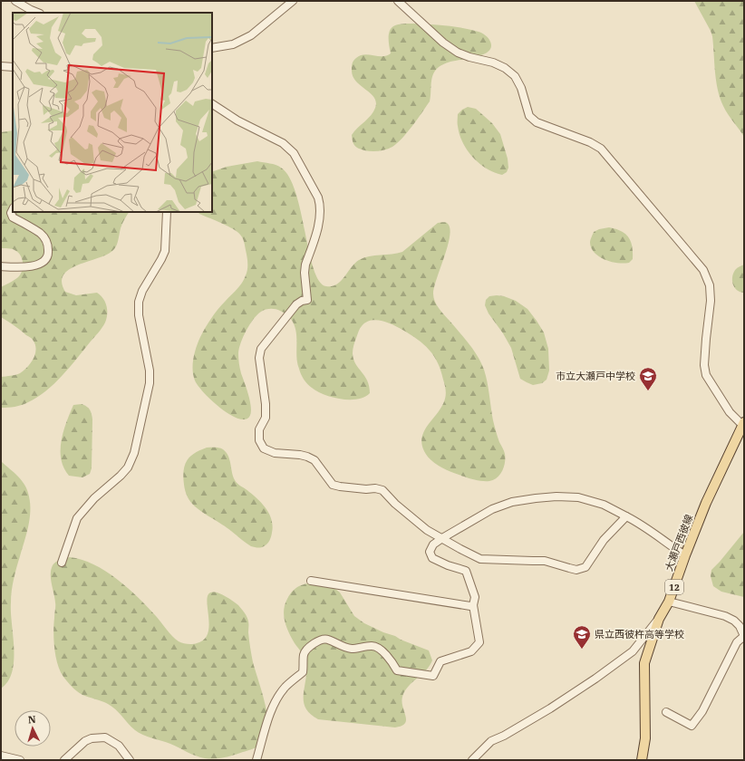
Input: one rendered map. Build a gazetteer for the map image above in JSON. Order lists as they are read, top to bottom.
{
  "streets": {
    "main road": ["大瀬戸西彼線", "12"]
  },
  "places": {
    "school or university": ["市立大瀬戸中学校", "県立西彼杵高等学校"]
  },
  "north": "top"
}
